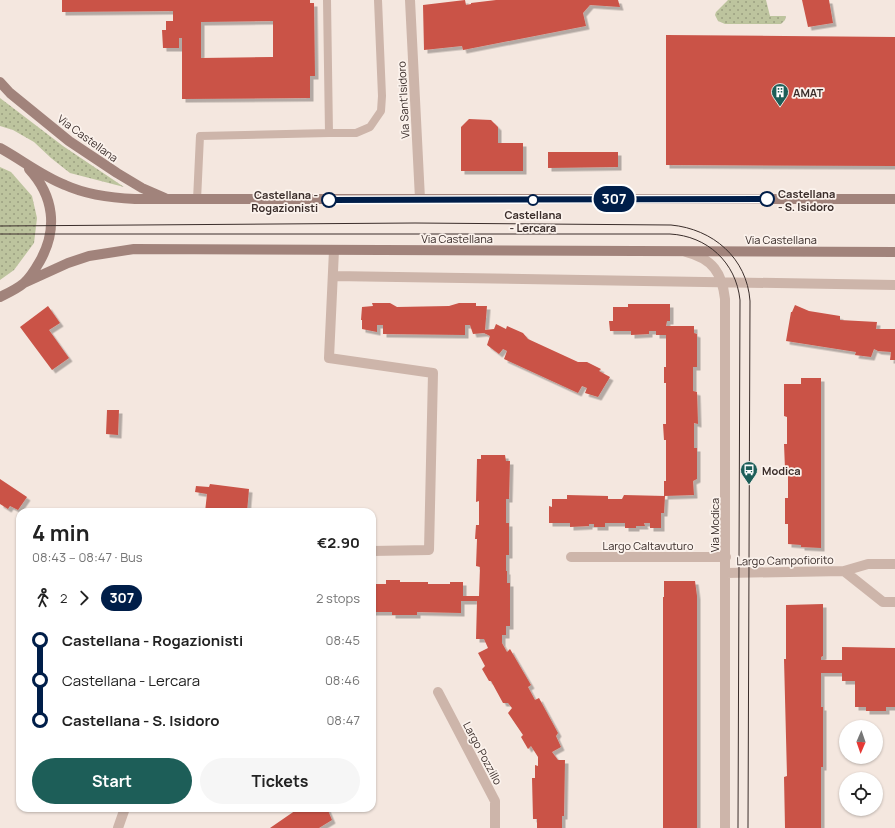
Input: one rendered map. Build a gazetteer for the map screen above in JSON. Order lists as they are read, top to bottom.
{
  "streets": {
    "main road": ["Via Castellana"],
    "street": [
      "Via Sant'Isidoro",
      "Via Modica",
      "Largo Caltavuturo",
      "Largo Campofiorito",
      "Largo Pozzillo"
    ]
  },
  "crossings": [
    ["Via Sant'Isidoro", "Via Castellana"],
    ["Via Castellana", "Via Modica"],
    ["Via Modica", "Largo Caltavuturo"],
    ["Via Modica", "Largo Campofiorito"]
  ],
  "places": {
    "building": ["AMAT"],
    "other": ["Castellana - S. Isidoro", "Castellana - Rogazionisti", "Castellana - Lercara"],
    "bus stop": ["Modica"]
  },
  "lines": ["bus line 307"],
  "north": "bottom",
  "page": {
    "on_map": "307",
    "heading": ["4 min", "08:43 – 08:47 · Bus", "€2.90"],
    "legs": ["2", "307", "2 stops"],
    "list": [
      {
        "name": "Castellana - Rogazionisti",
        "value": "08:45"
      },
      {
        "name": "Castellana - Lercara",
        "value": "08:46"
      },
      {
        "name": "Castellana - S. Isidoro",
        "value": "08:47"
      }
    ],
    "buttons": ["Start", "Tickets"]
  }
}
